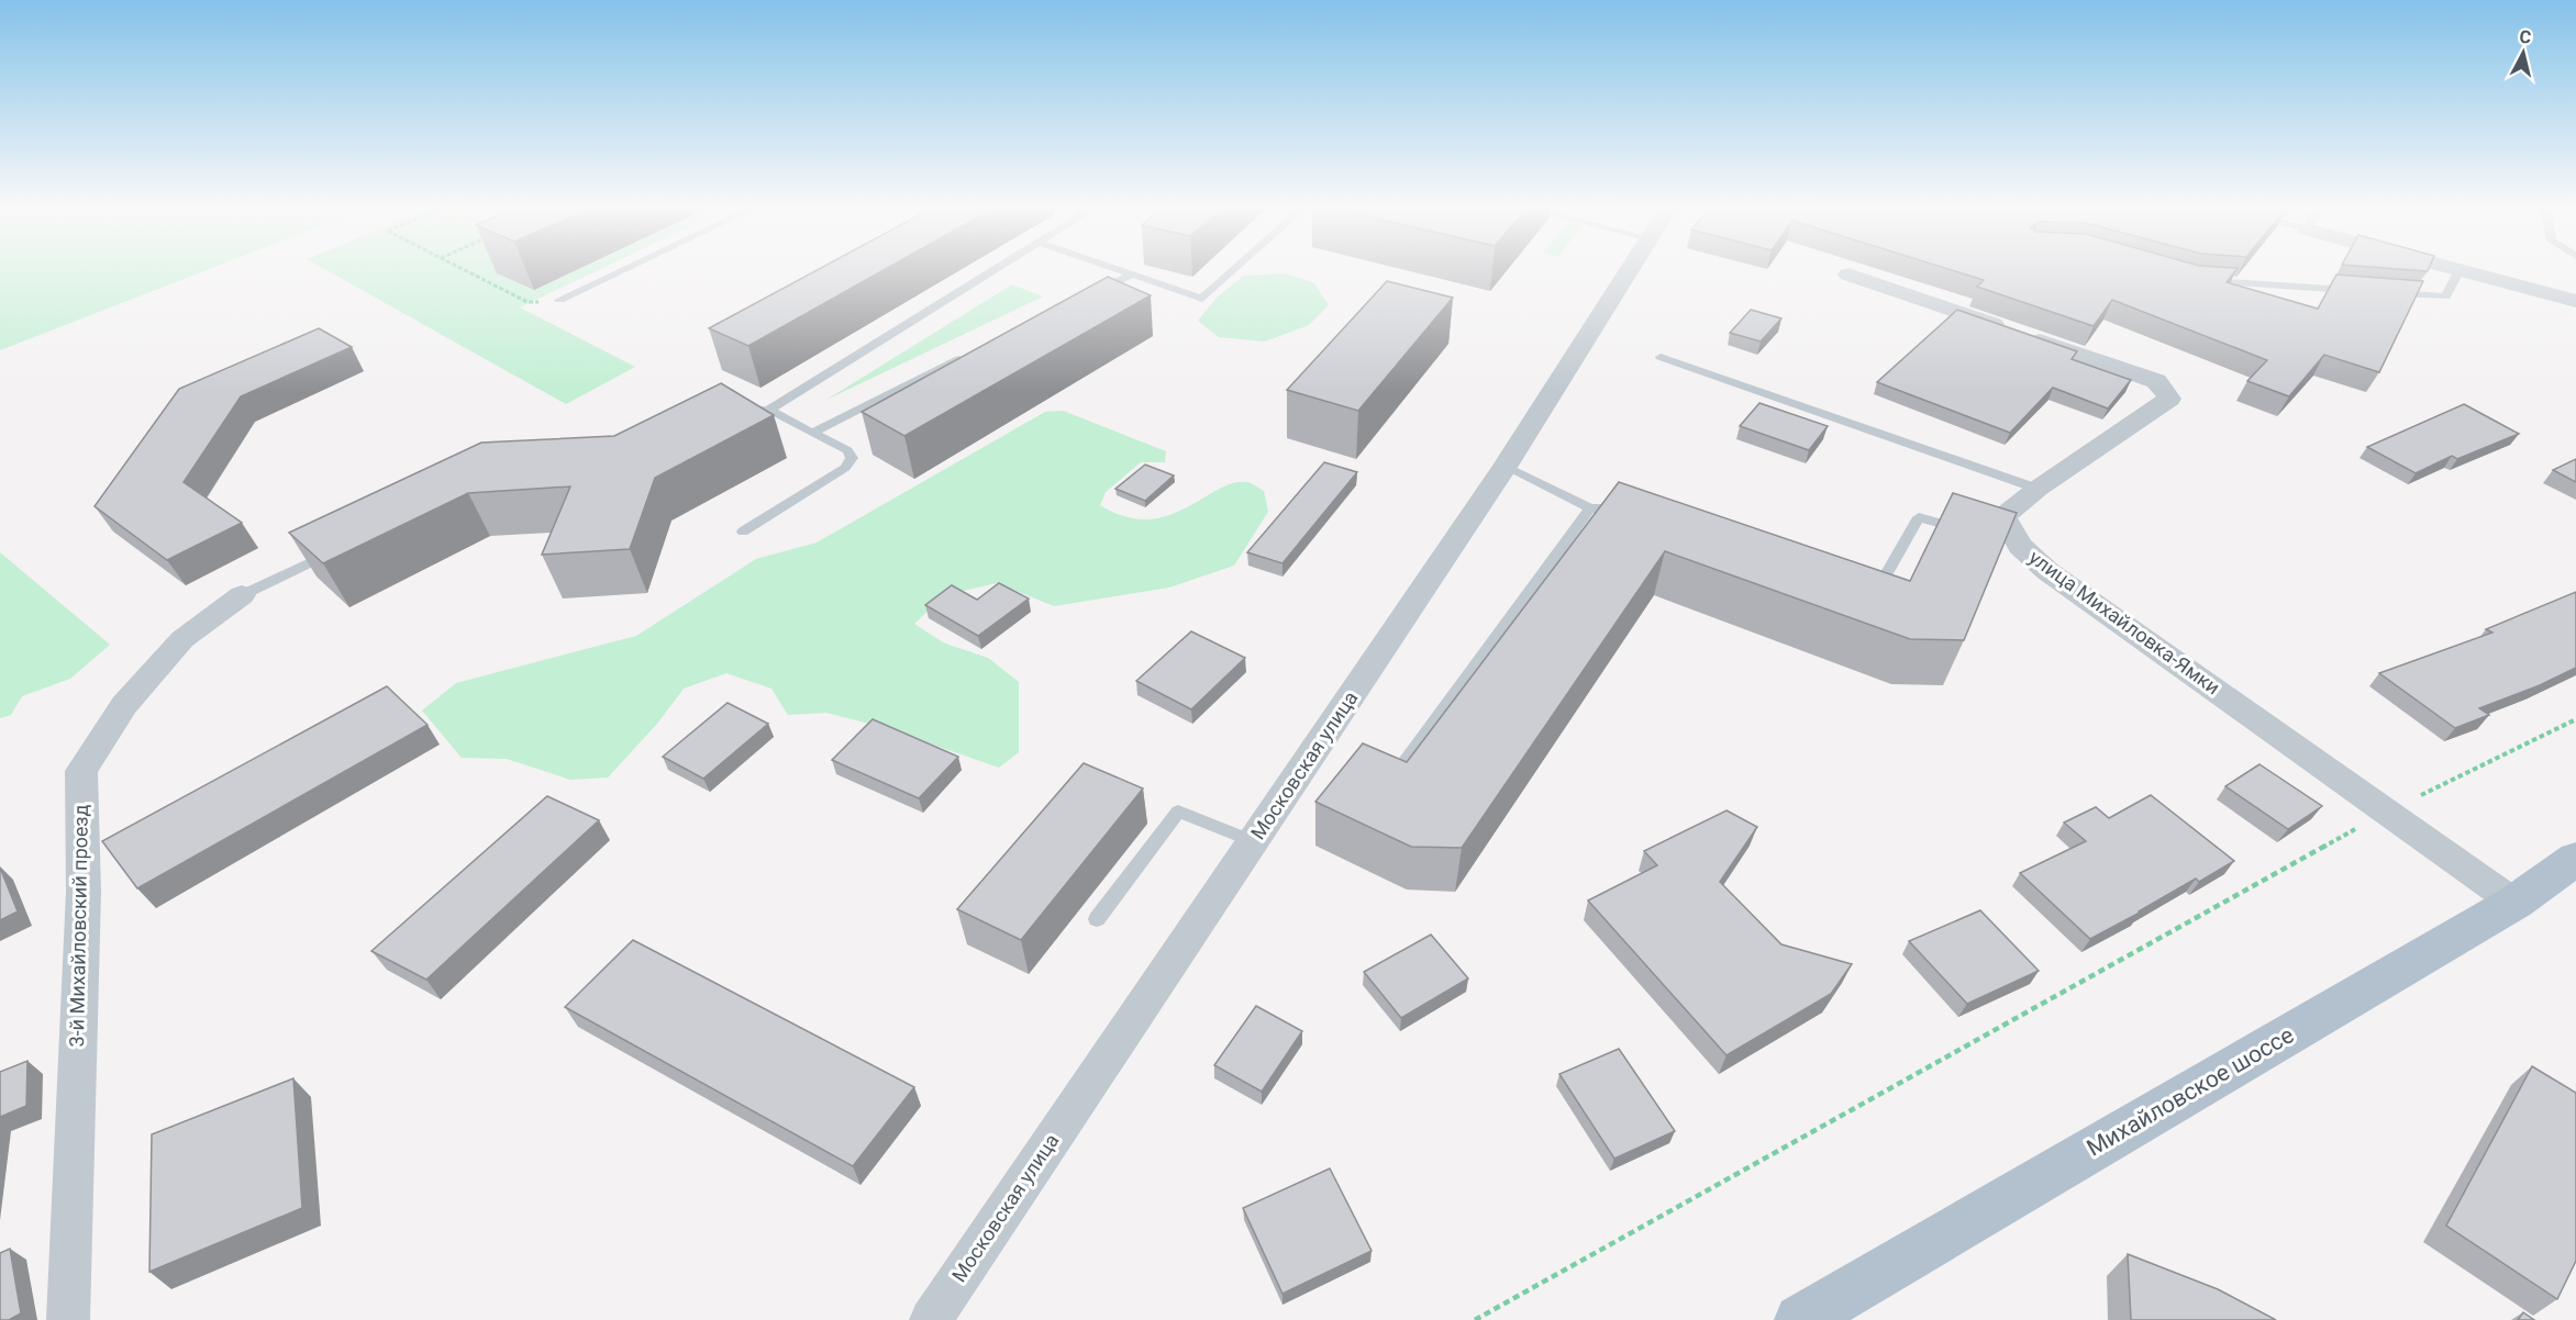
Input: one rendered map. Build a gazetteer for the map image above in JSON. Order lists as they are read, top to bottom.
{
  "streets": {
    "main road": ["Михайловское шоссе"],
    "street": ["улица Михайловка-Ямки", "Московская улица", "3-й Михайловский проезд"]
  },
  "crossings": [
    ["улица Михайловка-Ямки", "Михайловское шоссе"]
  ],
  "north": "top"
}
